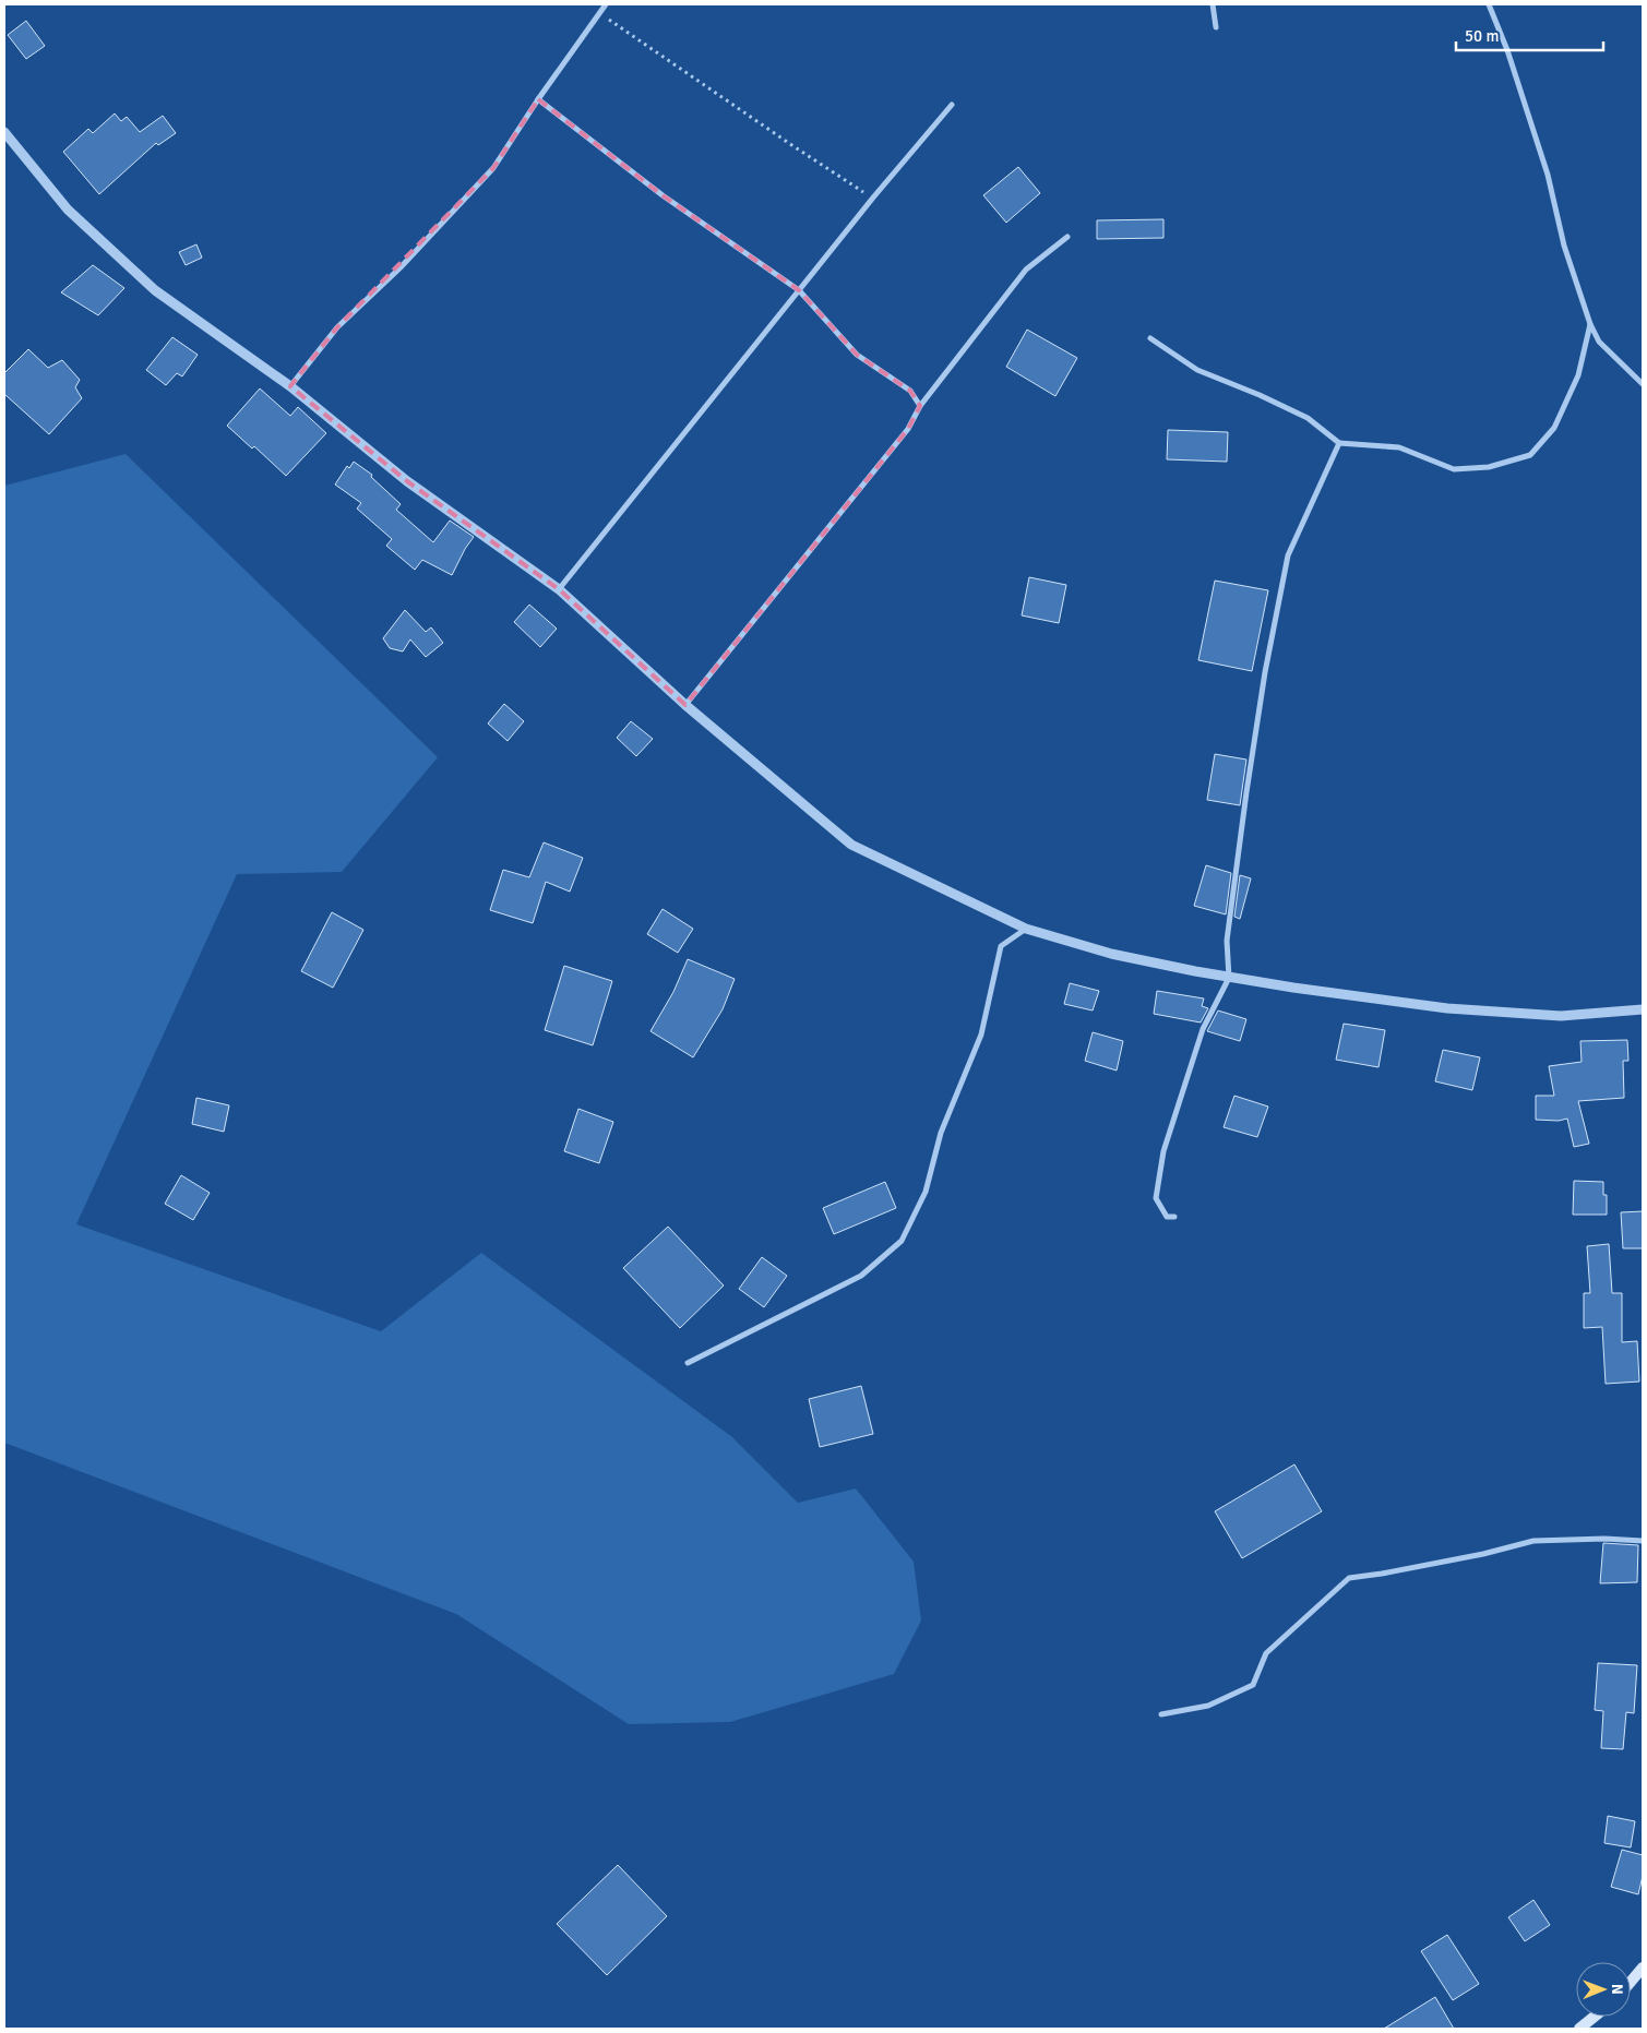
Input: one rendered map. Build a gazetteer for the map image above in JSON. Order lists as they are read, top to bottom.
{
  "scale_bar": "50 m",
  "north": "right"
}
